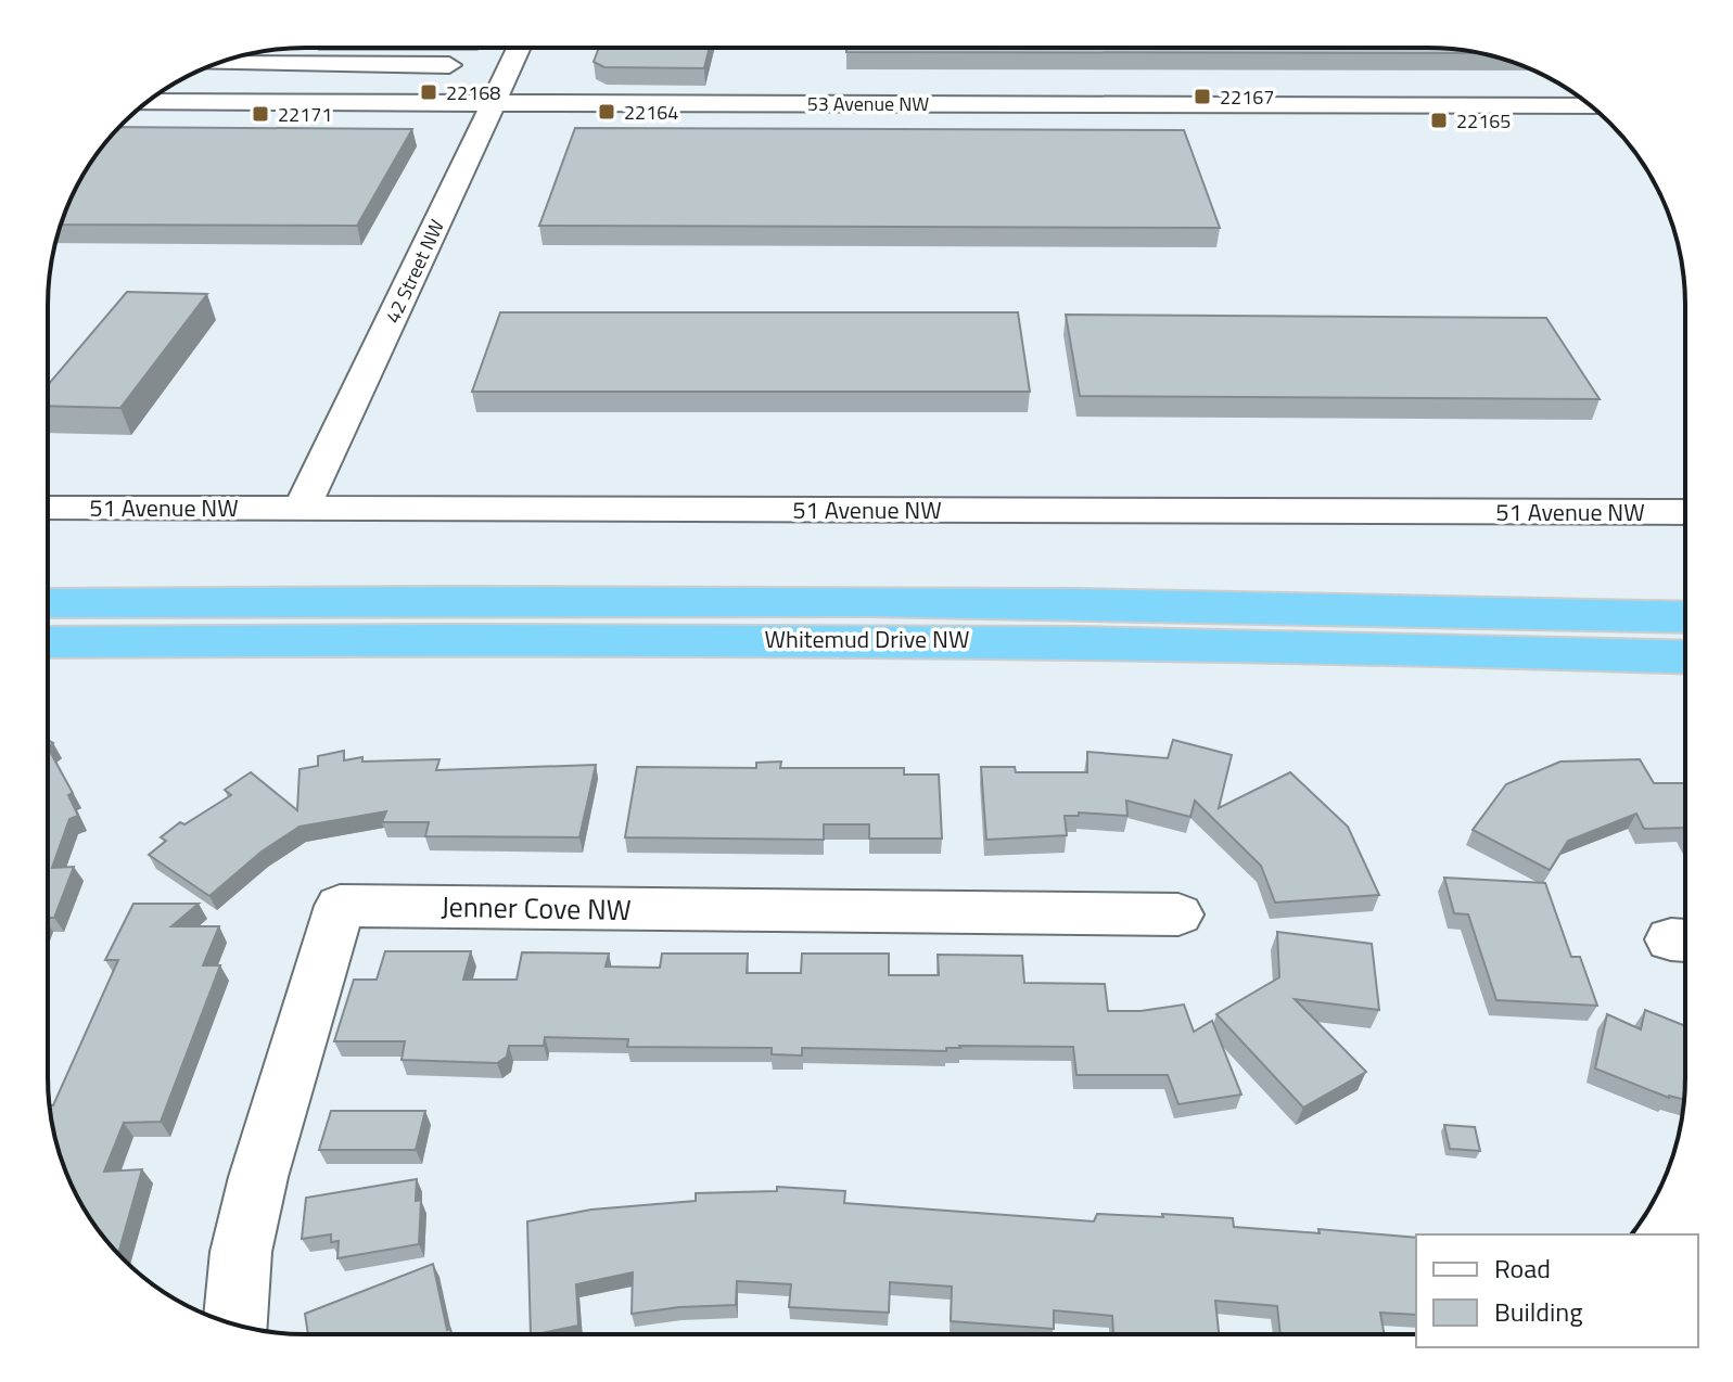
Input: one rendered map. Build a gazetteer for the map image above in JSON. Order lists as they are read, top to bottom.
{
  "streets": {
    "highway": ["Whitemud Drive NW"],
    "street": [
      "53 Avenue NW",
      "42 Street NW",
      "51 Avenue NW",
      "Jenner Cove NW"
    ]
  },
  "crossings": [
    ["53 Avenue NW", "42 Street NW"],
    ["42 Street NW", "51 Avenue NW"]
  ],
  "places": {
    "transit": [
      "22168",
      "22167",
      "22164",
      "22171",
      "22165"
    ]
  },
  "legend": ["Road", "Building"]
}
